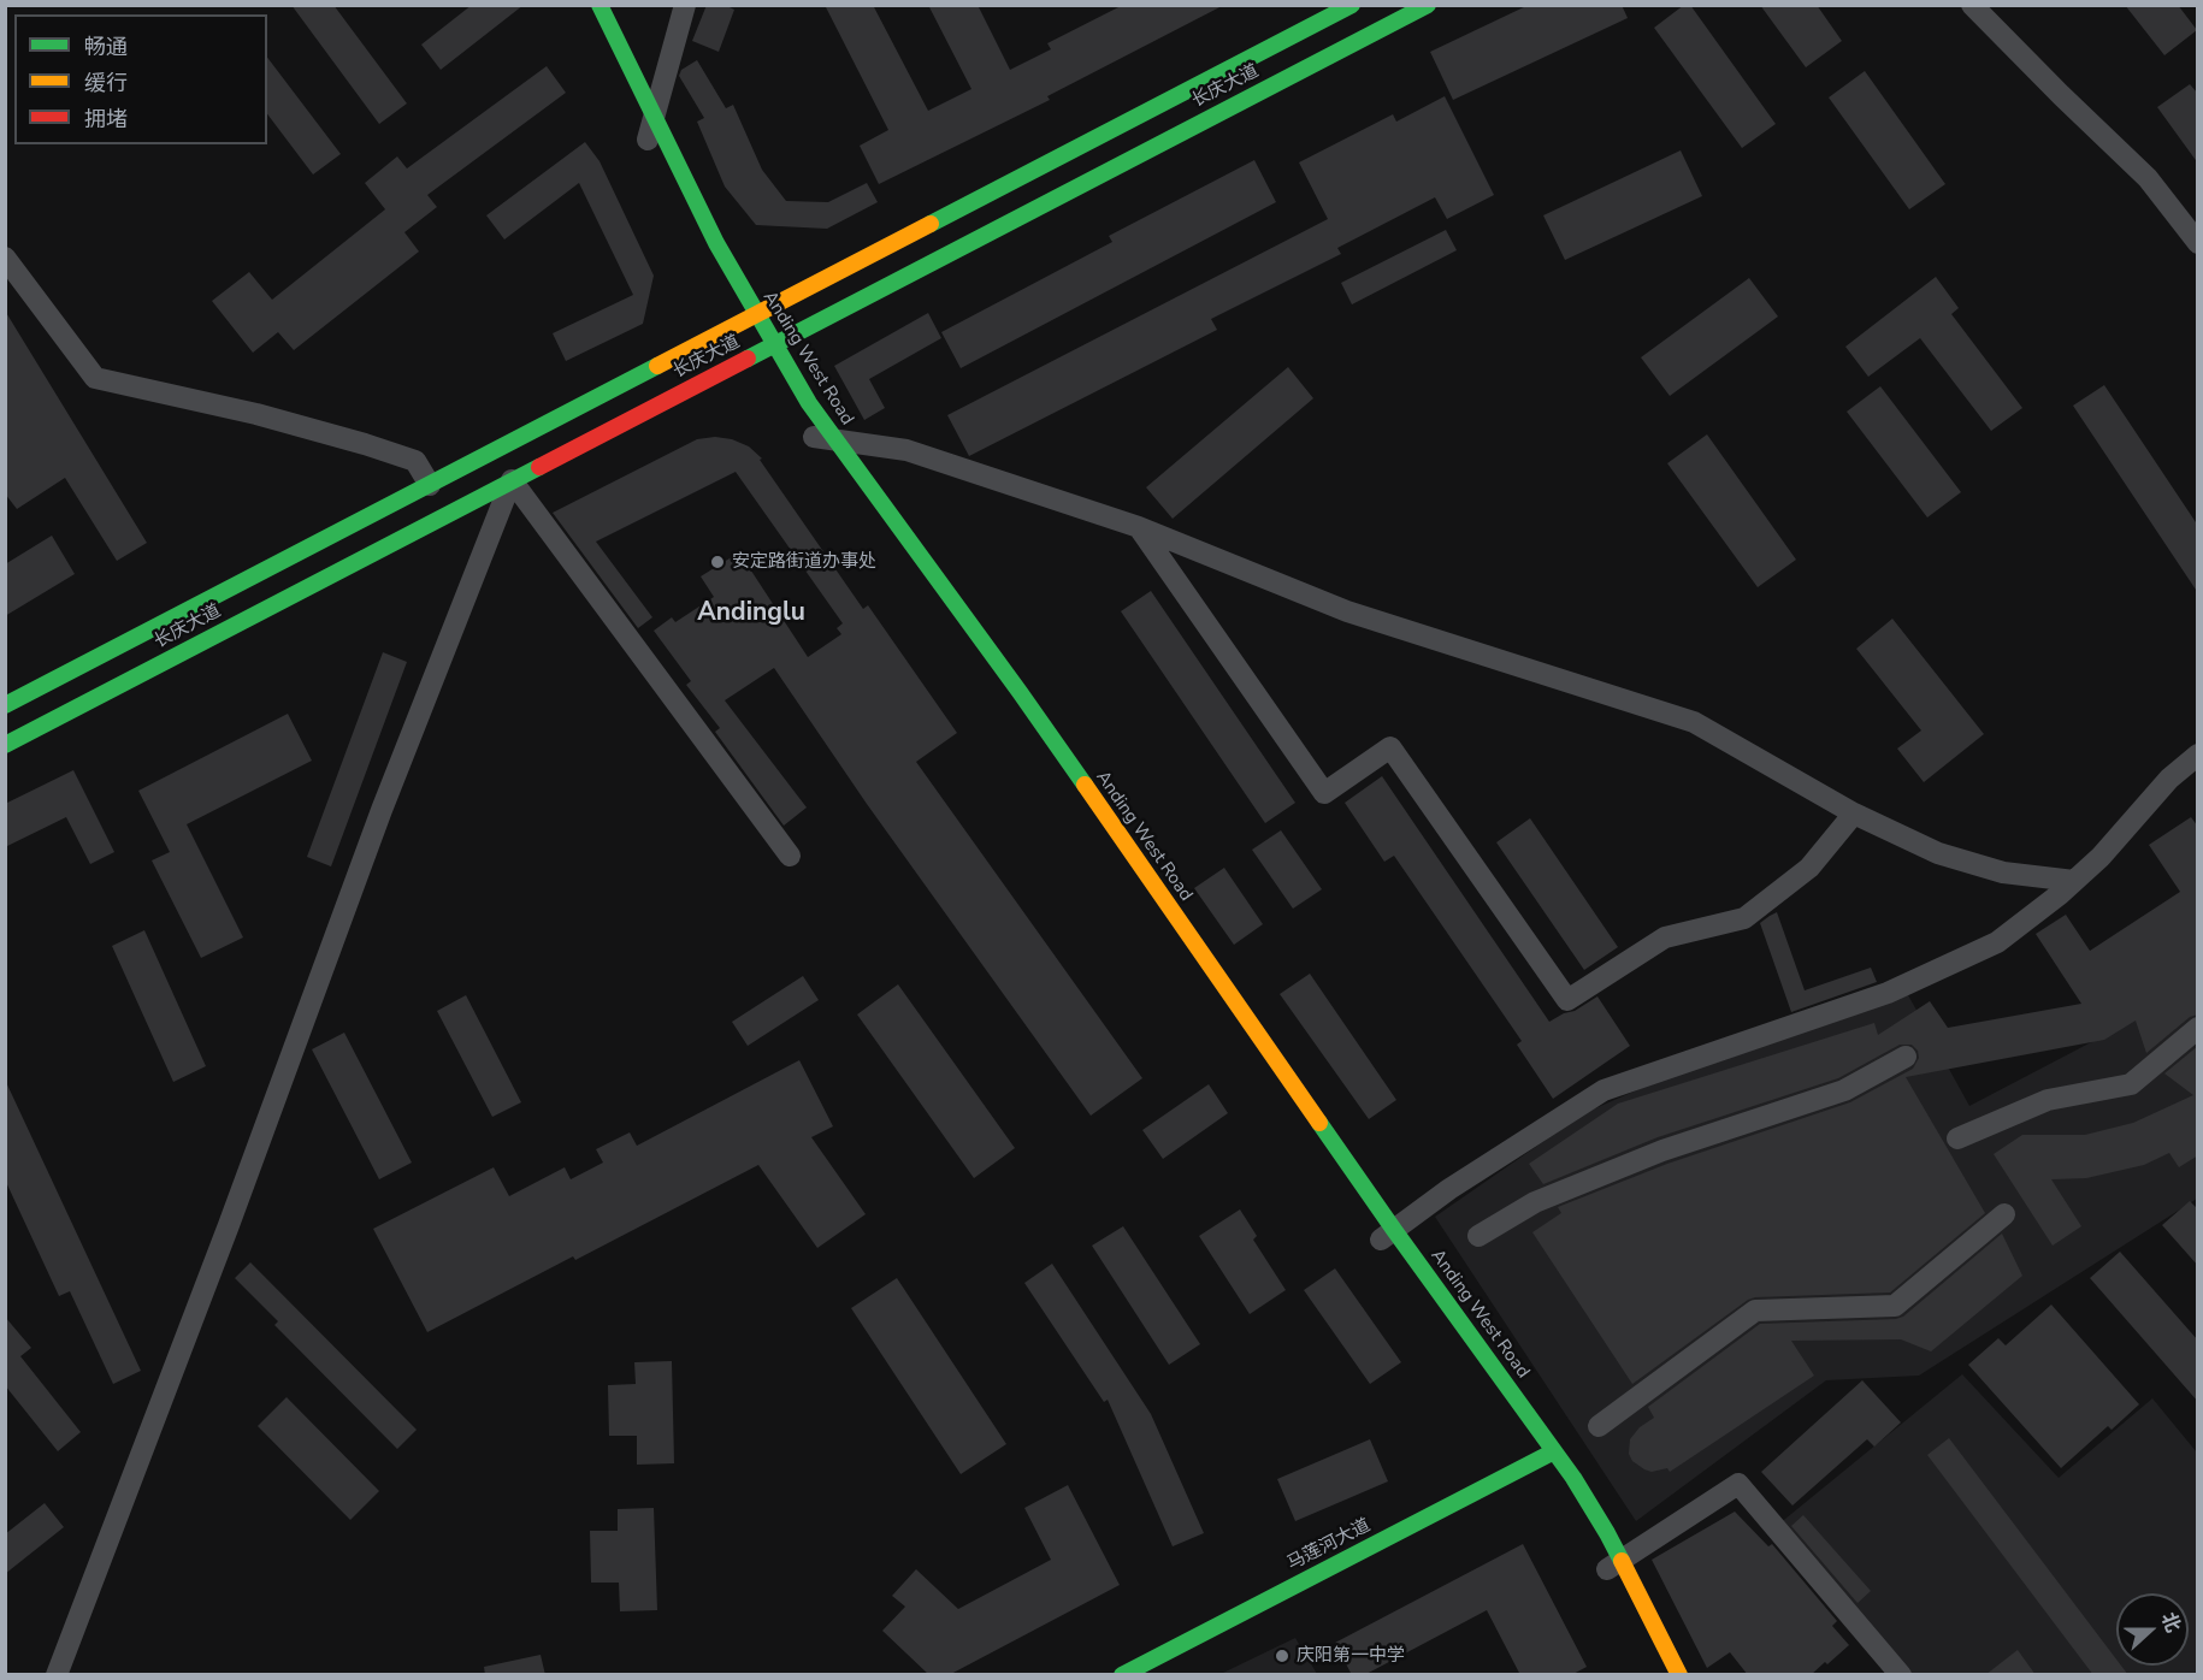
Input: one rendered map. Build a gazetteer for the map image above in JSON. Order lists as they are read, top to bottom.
{
  "streets": {
    "main road": ["长庆大道", "Anding West Road", "马莲河大道"]
  },
  "crossings": [
    ["长庆大道", "Anding West Road"],
    ["Anding West Road", "马莲河大道"]
  ],
  "districts": ["Andinglu"],
  "places": ["安定路街道办事处", "庆阳第一中学"],
  "legend": ["畅通", "缓行", "拥堵"],
  "north": "right"
}
